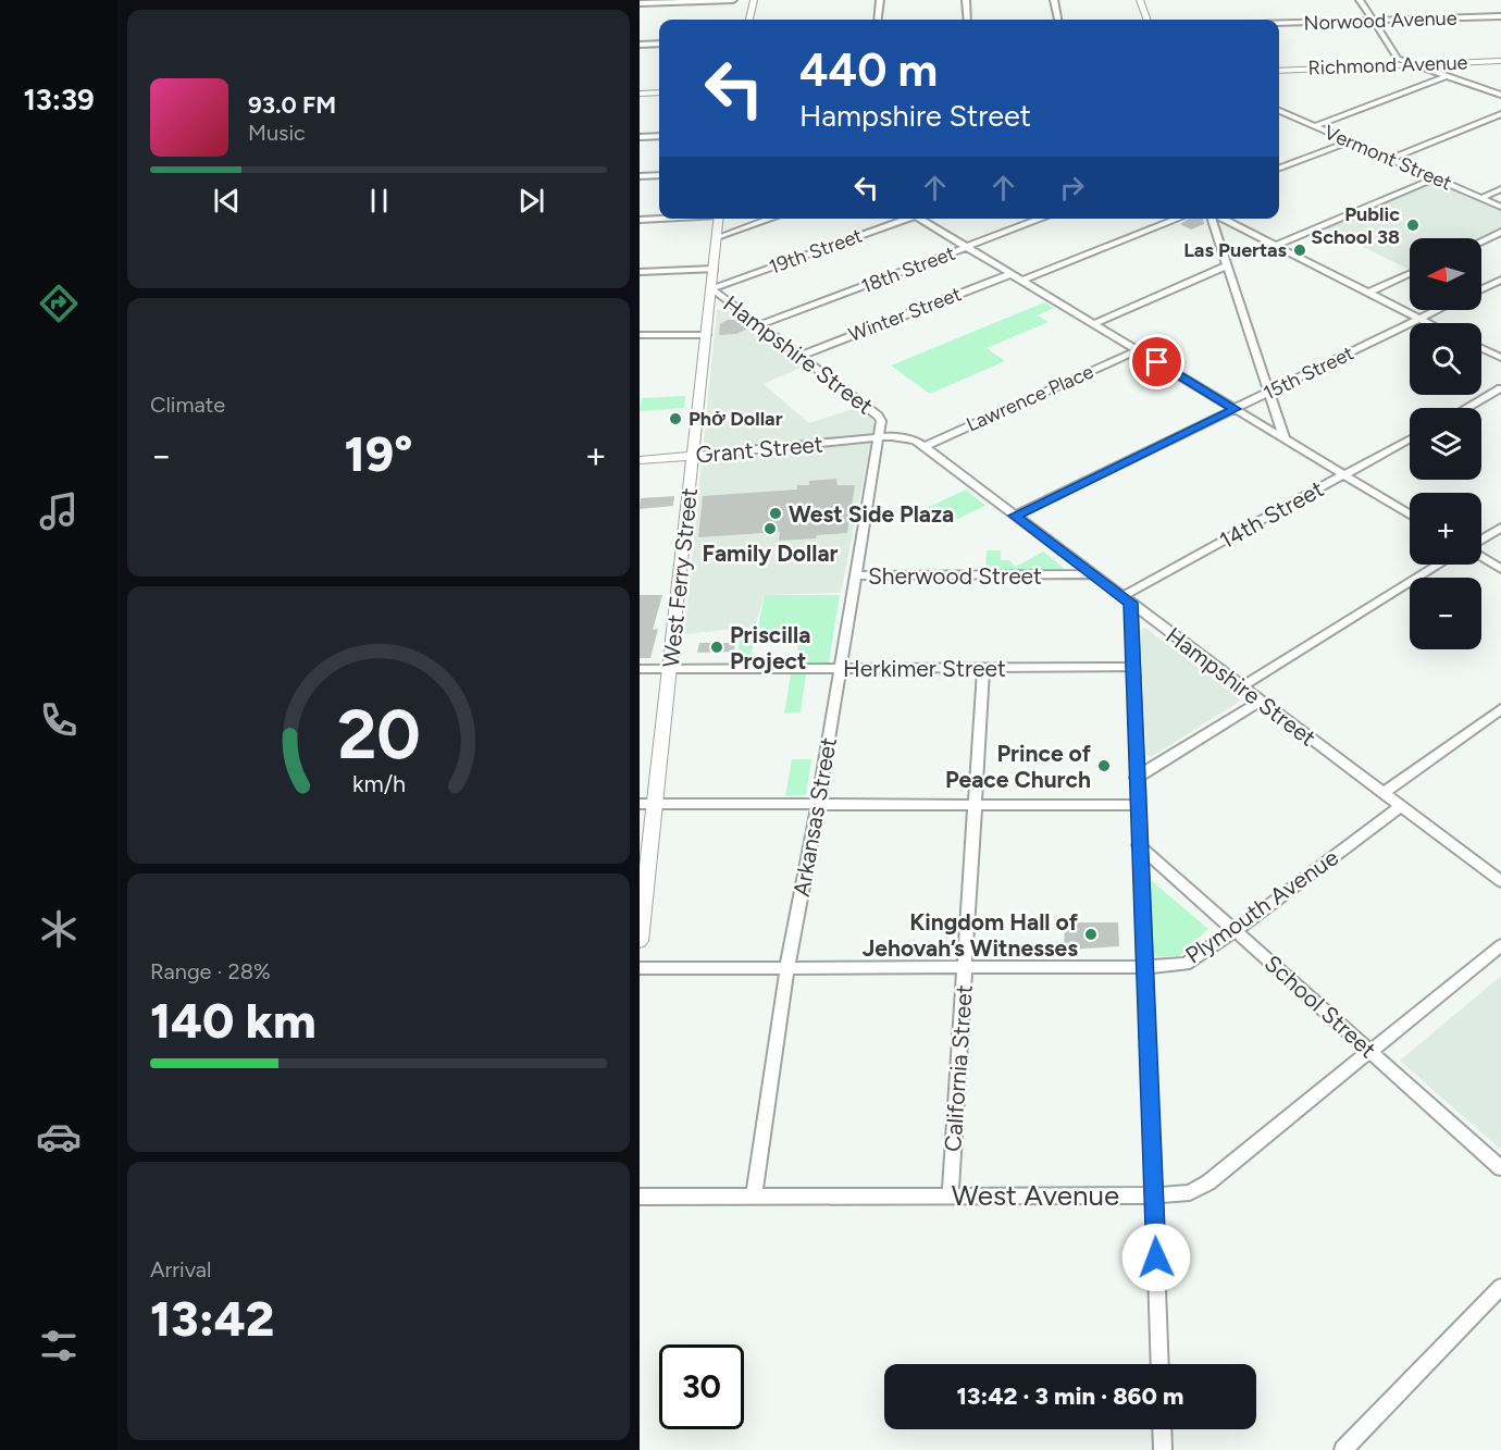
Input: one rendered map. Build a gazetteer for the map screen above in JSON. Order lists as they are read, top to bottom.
{
  "streets": {
    "street": [
      "Norwood Avenue",
      "Richmond Avenue",
      "Vermont Street",
      "19th Street",
      "18th Street",
      "Winter Street",
      "Hampshire Street",
      "15th Street",
      "Lawrence Place",
      "Grant Street",
      "14th Street",
      "Sherwood Street",
      "West Ferry Street",
      "Herkimer Street",
      "Arkansas Street",
      "Plymouth Avenue",
      "School Street",
      "California Street",
      "West Avenue"
    ]
  },
  "crossings": [
    ["19th Street", "Hampshire Street"],
    ["19th Street", "West Ferry Street"],
    ["18th Street", "Hampshire Street"],
    ["Winter Street", "Hampshire Street"],
    ["Hampshire Street", "15th Street"],
    ["Hampshire Street", "Lawrence Place"],
    ["Hampshire Street", "Grant Street"],
    ["Hampshire Street", "14th Street"],
    ["Hampshire Street", "Sherwood Street"],
    ["Hampshire Street", "West Ferry Street"],
    ["Hampshire Street", "Arkansas Street"],
    ["Hampshire Street", "Plymouth Avenue"],
    ["Grant Street", "West Ferry Street"],
    ["Grant Street", "Arkansas Street"],
    ["Sherwood Street", "Arkansas Street"],
    ["West Ferry Street", "Herkimer Street"],
    ["Herkimer Street", "Arkansas Street"],
    ["Herkimer Street", "California Street"],
    ["Arkansas Street", "Plymouth Avenue"],
    ["Arkansas Street", "West Avenue"],
    ["Plymouth Avenue", "School Street"],
    ["Plymouth Avenue", "California Street"],
    ["School Street", "West Avenue"],
    ["California Street", "West Avenue"]
  ],
  "places": [
    "Public School 38",
    "Las Puertas",
    "Phở Dollar",
    "West Side Plaza",
    "Family Dollar",
    "Priscilla Project",
    "Prince of Peace Church",
    "Kingdom Hall of Jehovah’s Witnesses"
  ],
  "north": "left",
  "page": {
    "tabs": "13:39",
    "turn": ["440 m", "Hampshire Street"],
    "song": ["93.0 FM", "Music"],
    "map_buttons": ["+", "−"],
    "tile": [
      "Climate",
      ["Range · 28%", "140 km"],
      ["Arrival", "13:42"]
    ],
    "heat": ["−", "19°", "+"],
    "limit": "30",
    "trip": "13:42 · 3 min · 860 m",
    "gauge": ["20", "km/h"]
  }
}
